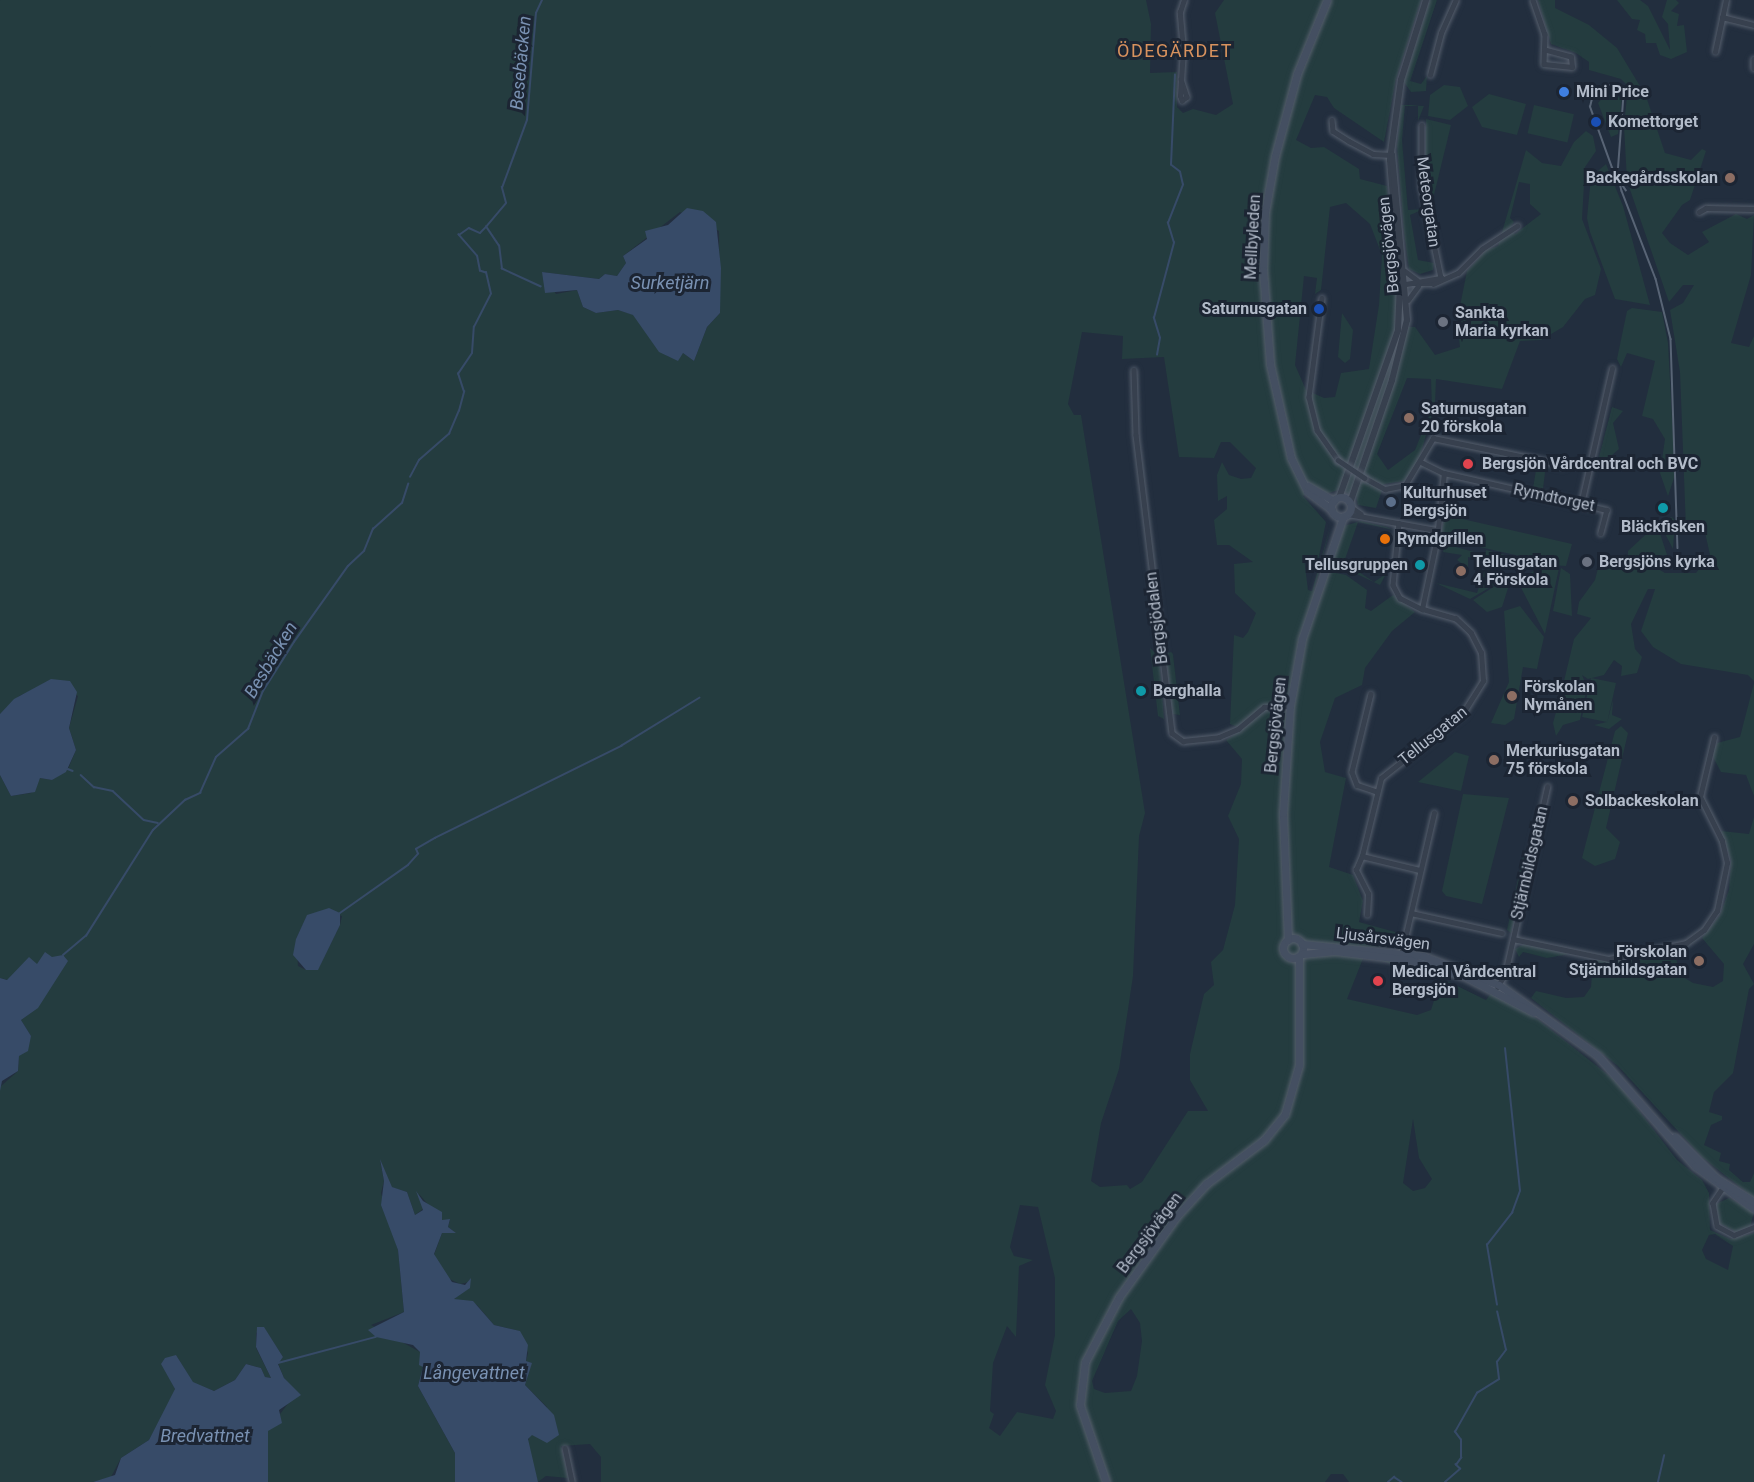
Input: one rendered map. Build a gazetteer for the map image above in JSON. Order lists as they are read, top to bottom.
{
  "streets": {
    "main road": ["Mellbyleden", "Bergsjövägen", "Ljusårsvägen"],
    "street": [
      "Meteorgatan",
      "Rymdtorget",
      "Bergsjödalen",
      "Tellusgatan",
      "Stjärnbildsgatan"
    ]
  },
  "crossings": [
    ["Mellbyleden", "Bergsjövägen"],
    ["Bergsjövägen", "Bergsjödalen"],
    ["Bergsjövägen", "Ljusårsvägen"],
    ["Stjärnbildsgatan", "Ljusårsvägen"]
  ],
  "districts": ["ÖDEGÄRDET"],
  "water": [
    "Besebäcken",
    "Surketjärn",
    "Besbäcken",
    "Långevattnet",
    "Bredvattnet"
  ],
  "places": [
    "Mini Price",
    "Komettorget",
    "Backegårdsskolan",
    "Saturnusgatan",
    "Sankta Maria kyrkan",
    "Saturnusgatan 20 förskola",
    "Bergsjön Vårdcentral och BVC",
    "Kulturhuset Bergsjön",
    "Bläckfisken",
    "Rymdgrillen",
    "Bergsjöns kyrka",
    "Tellusgruppen",
    "Tellusgatan 4 Förskola",
    "Berghalla",
    "Förskolan Nymånen",
    "Merkuriusgatan 75 förskola",
    "Solbackeskolan",
    "Förskolan Stjärnbildsgatan",
    "Medical Vårdcentral Bergsjön"
  ]
}
